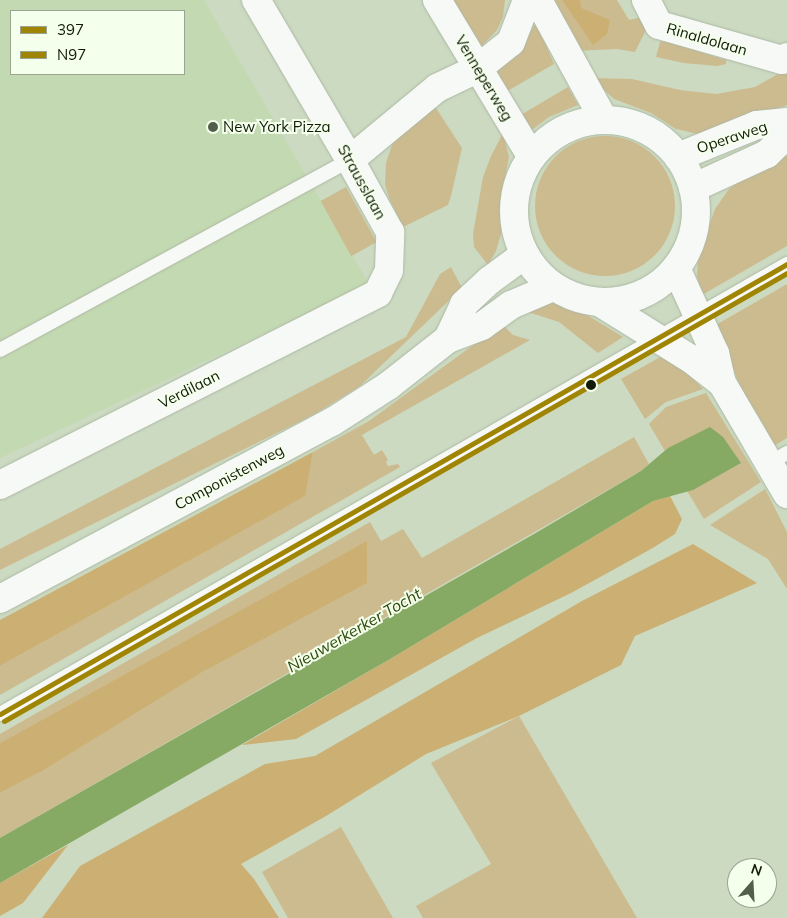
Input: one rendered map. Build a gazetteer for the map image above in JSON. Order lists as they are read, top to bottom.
{
  "streets": {
    "street": [
      "Rinaldolaan",
      "Venneperweg",
      "Operaweg",
      "Strausslaan",
      "Verdilaan",
      "Componistenweg"
    ]
  },
  "crossings": [
    ["Strausslaan", "Verdilaan"]
  ],
  "water": ["Nieuwerkerker Tocht"],
  "places": ["New York Pizza"],
  "lines": ["transit line 397", "transit line N97"],
  "legend": ["397", "N97"],
  "north": "top"
}
